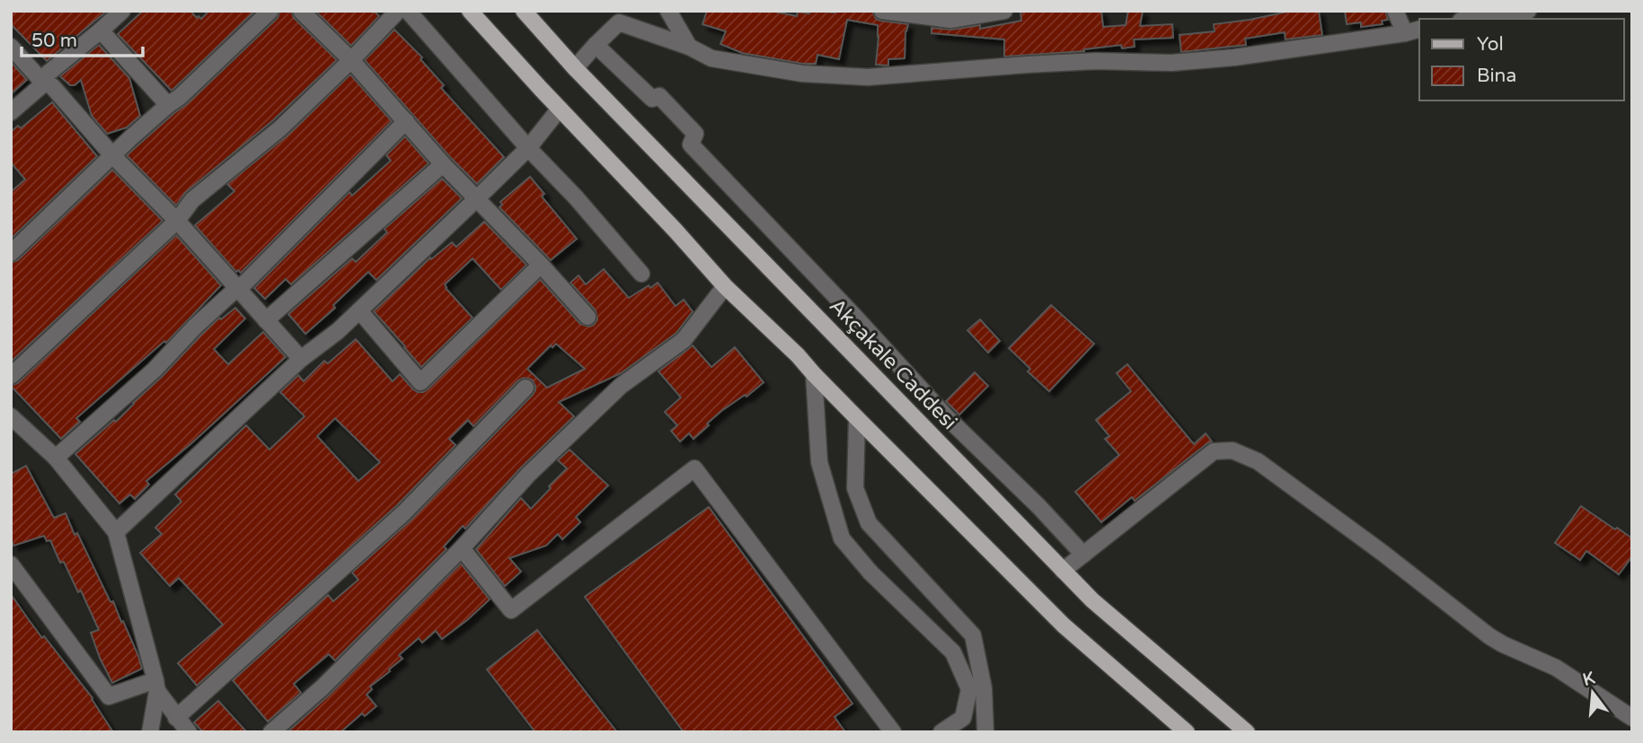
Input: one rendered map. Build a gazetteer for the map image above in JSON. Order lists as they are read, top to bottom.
{
  "streets": {
    "main road": ["Akçakale Caddesi"]
  },
  "legend": ["Yol", "Bina"],
  "scale_bar": "50 m",
  "north": "top"
}
